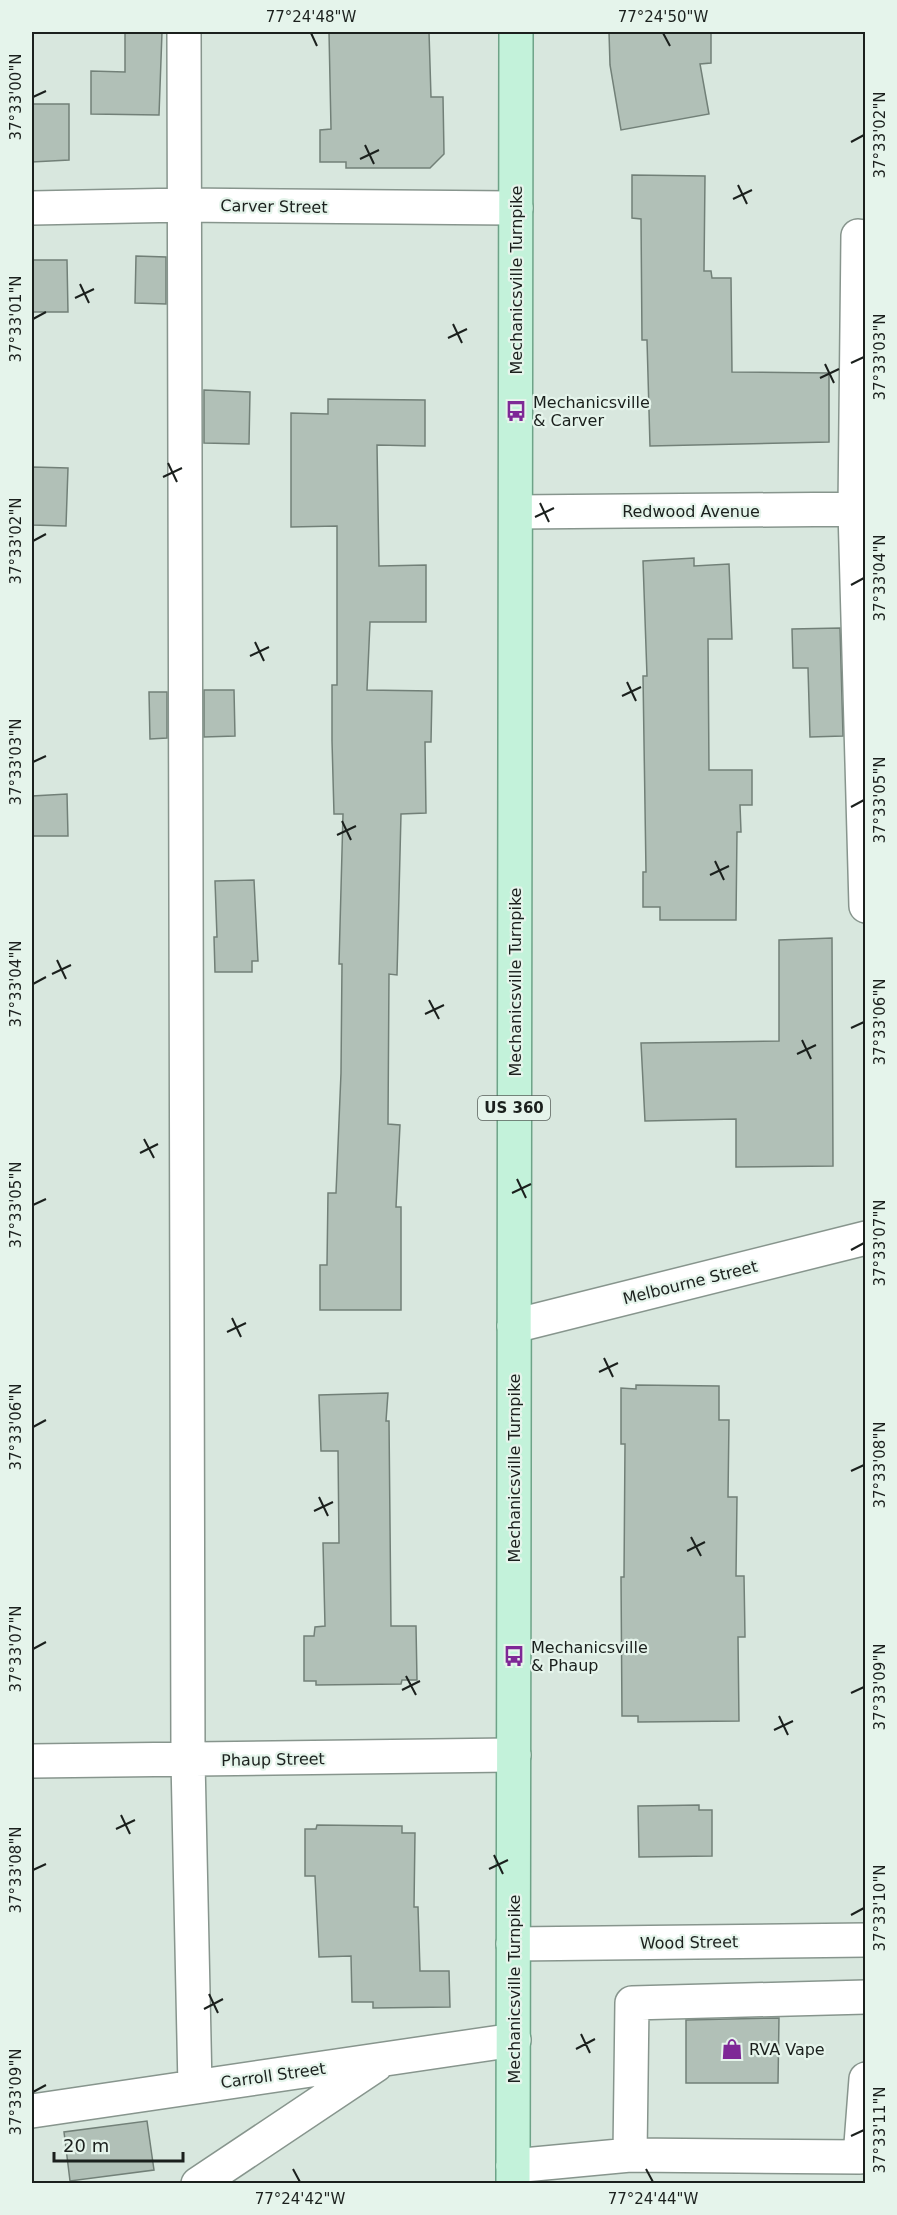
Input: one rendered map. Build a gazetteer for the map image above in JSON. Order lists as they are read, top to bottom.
{
  "streets": {
    "main road": ["Mechanicsville Turnpike", "US 360"],
    "street": [
      "Carver Street",
      "Redwood Avenue",
      "Melbourne Street",
      "Phaup Street",
      "Wood Street",
      "Carroll Street"
    ]
  },
  "crossings": [
    ["Carver Street", "Mechanicsville Turnpike"],
    ["Mechanicsville Turnpike", "Redwood Avenue"],
    ["Mechanicsville Turnpike", "Melbourne Street"],
    ["Mechanicsville Turnpike", "Phaup Street"],
    ["Mechanicsville Turnpike", "Wood Street"],
    ["Mechanicsville Turnpike", "Carroll Street"]
  ],
  "places": {
    "bus stop": ["Mechanicsville & Carver", "Mechanicsville & Phaup"],
    "shop": ["RVA Vape"]
  },
  "scale_bar": "20 m",
  "coordinates": [
    "77°24'48\"W",
    "77°24'50\"W",
    "37°33'00\"N",
    "37°33'02\"N",
    "37°33'01\"N",
    "37°33'03\"N",
    "37°33'04\"N",
    "37°33'05\"N",
    "37°33'06\"N",
    "37°33'07\"N",
    "37°33'08\"N",
    "37°33'09\"N",
    "37°33'10\"N",
    "37°33'11\"N",
    "77°24'42\"W",
    "77°24'44\"W"
  ]
}
